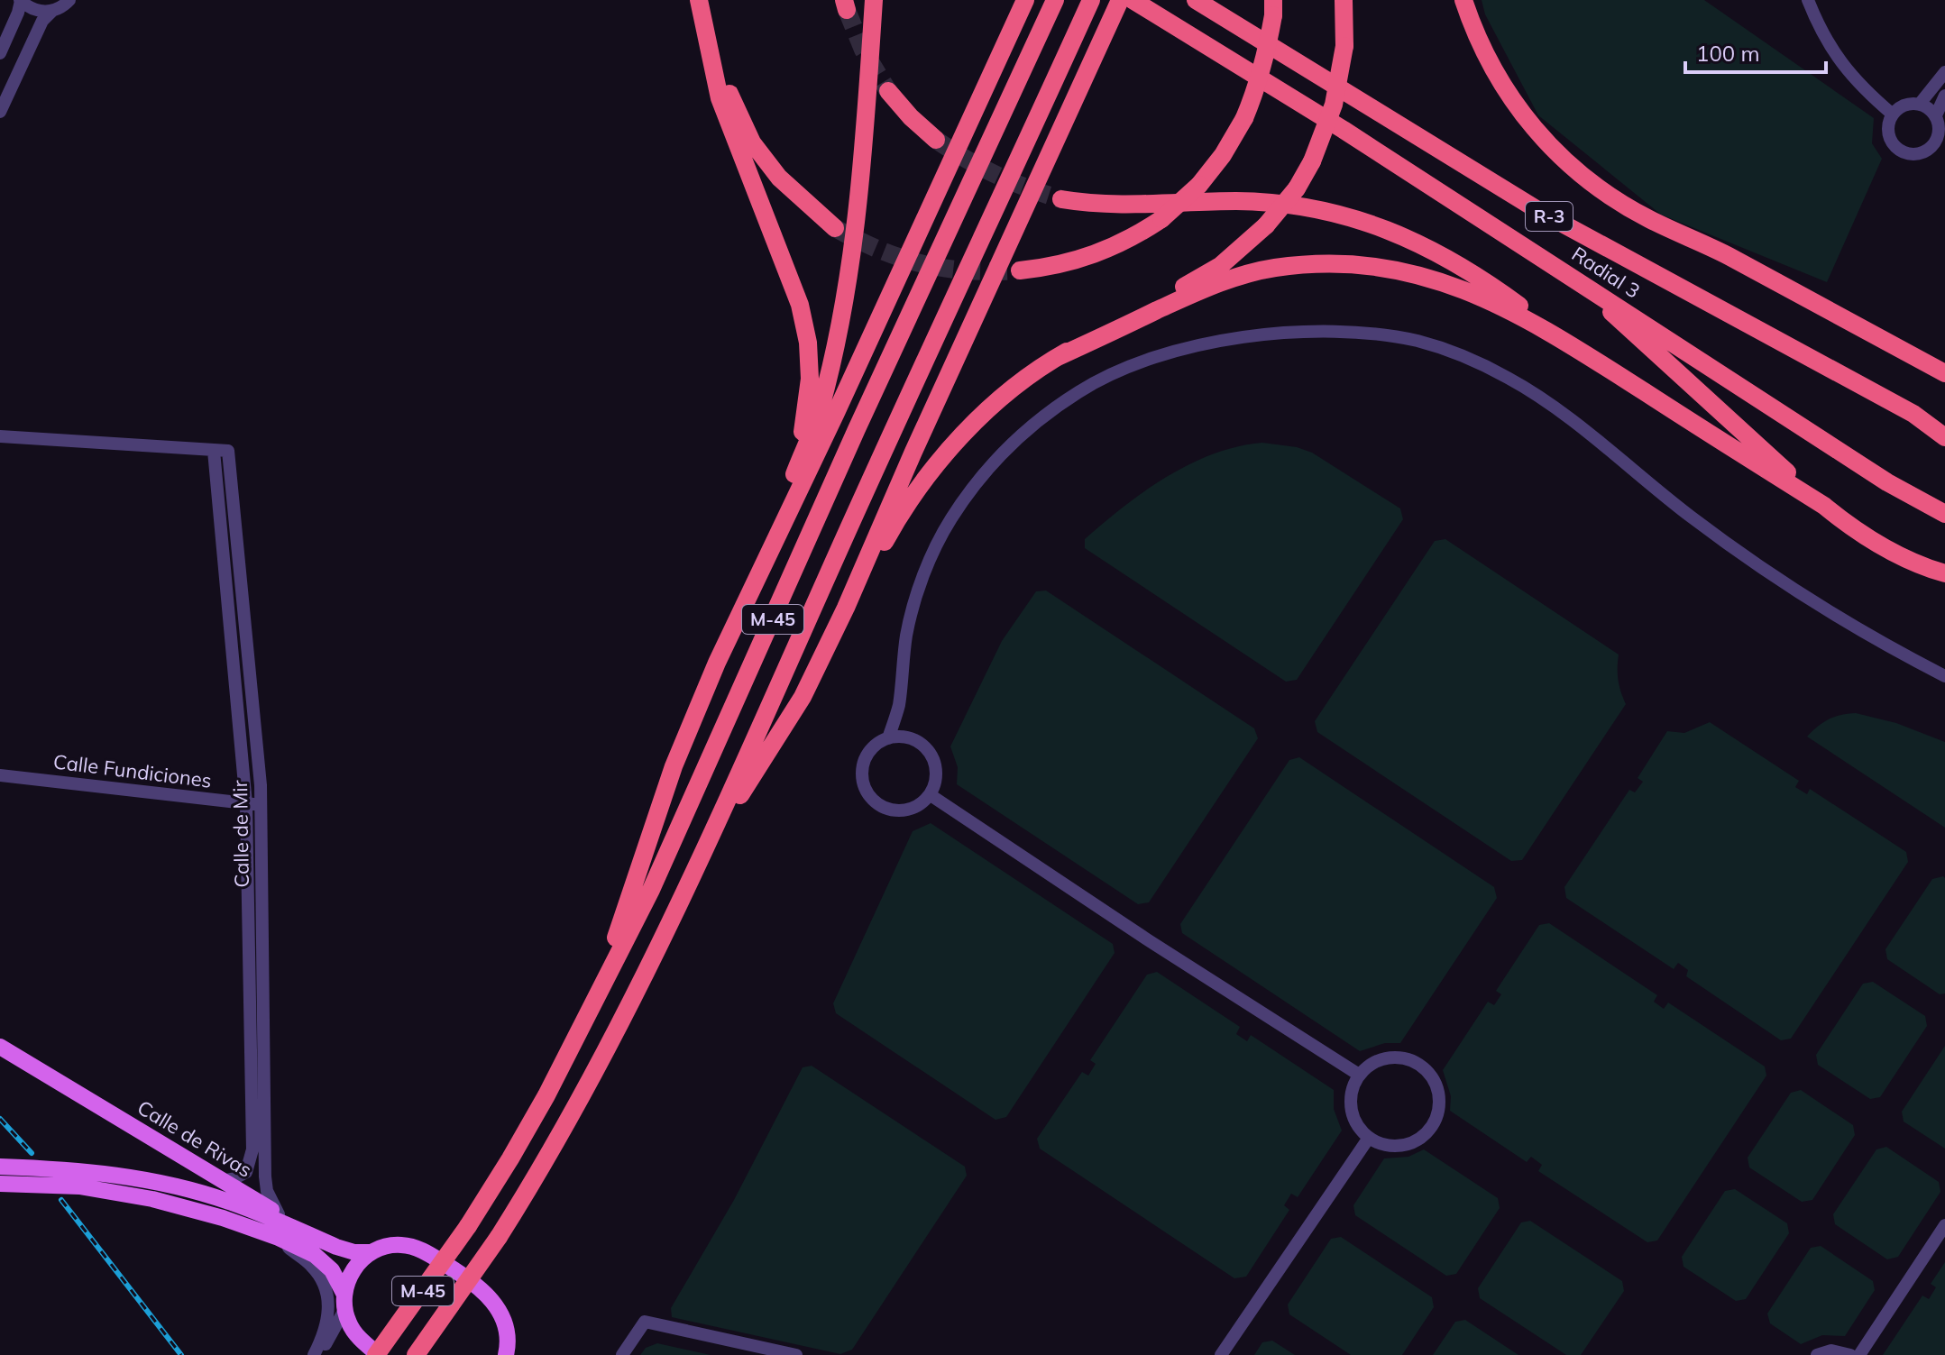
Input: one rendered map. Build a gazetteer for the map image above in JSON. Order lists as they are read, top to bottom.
{
  "streets": {
    "highway": ["R-3", "Radial 3", "M-45"],
    "main road": ["Calle de Rivas"],
    "street": ["Calle Fundiciones", "Calle de Mir"]
  },
  "crossings": [
    ["Calle Fundiciones", "Calle de Mir"],
    ["Calle de Mir", "Calle de Rivas"]
  ],
  "scale_bar": "100 m"
}
